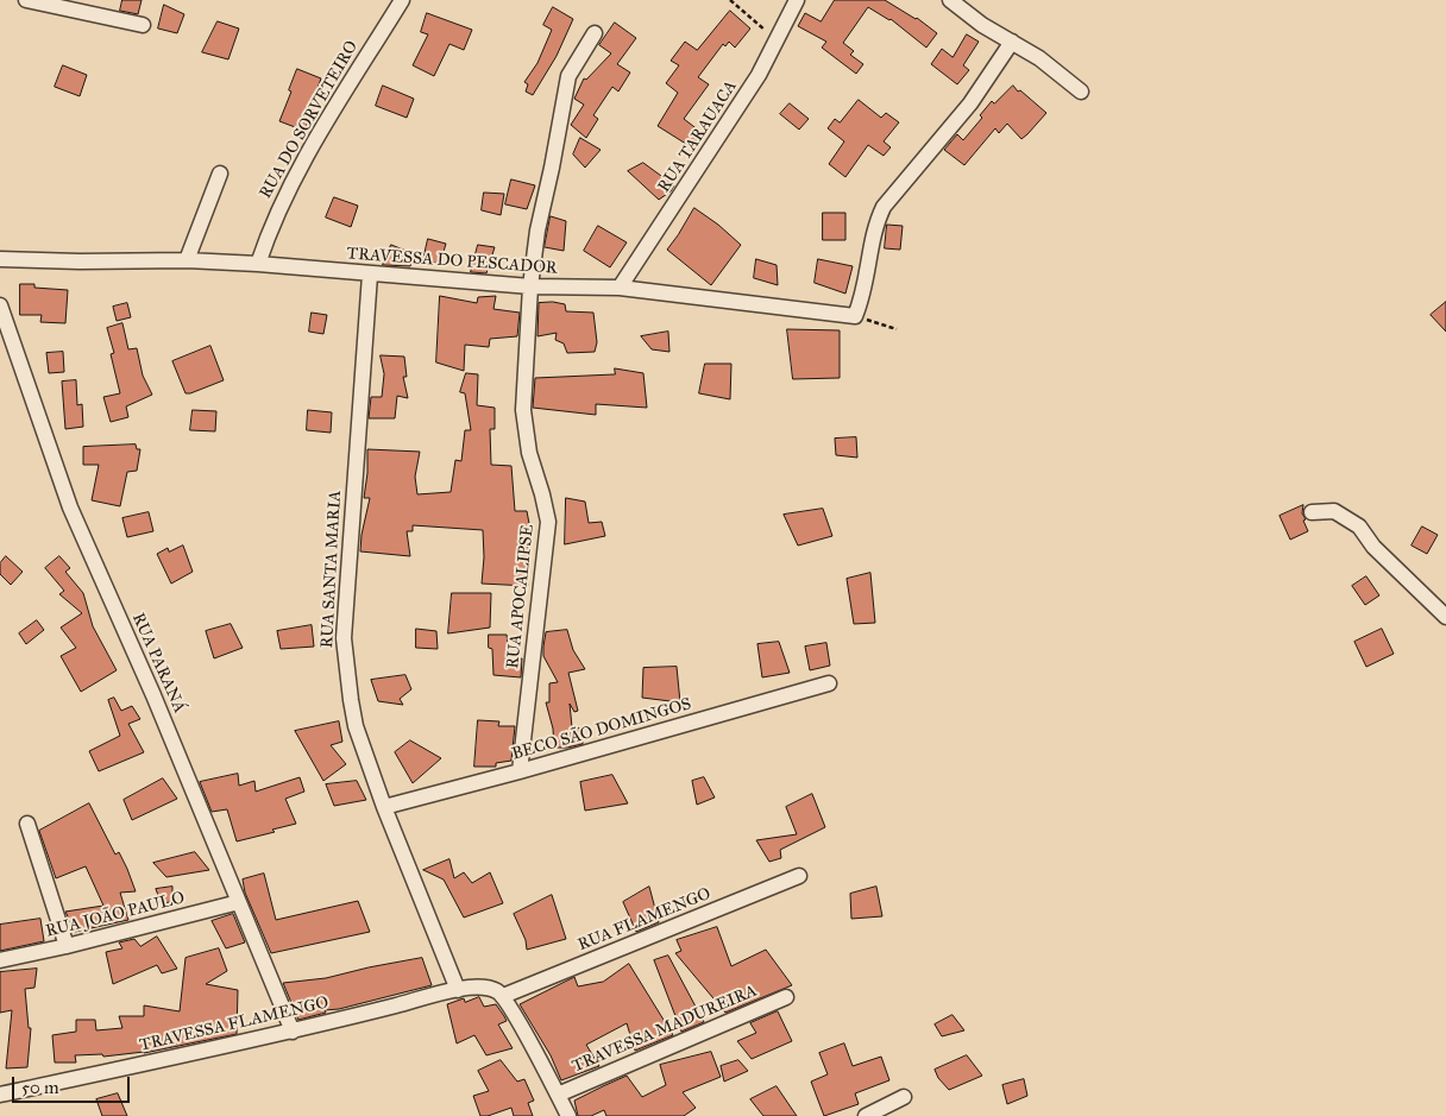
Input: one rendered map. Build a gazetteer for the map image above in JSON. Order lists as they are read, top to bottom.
{
  "streets": {
    "street": [
      "RUA DO SORVETEIRO",
      "RUA TARAUACA",
      "TRAVESSA DO PESCADOR",
      "RUA SANTA MARIA",
      "RUA APOCALIPSE",
      "RUA PARANÁ",
      "BECO SÃO DOMINGOS",
      "RUA JOÃO PAULO",
      "RUA FLAMENGO",
      "TRAVESSA FLAMENGO",
      "TRAVESSA MADUREIRA"
    ]
  },
  "crossings": [
    ["RUA DO SORVETEIRO", "TRAVESSA DO PESCADOR"],
    ["RUA TARAUACA", "TRAVESSA DO PESCADOR"],
    ["TRAVESSA DO PESCADOR", "RUA SANTA MARIA"],
    ["TRAVESSA DO PESCADOR", "RUA APOCALIPSE"],
    ["RUA SANTA MARIA", "BECO SÃO DOMINGOS"],
    ["RUA SANTA MARIA", "TRAVESSA FLAMENGO"],
    ["RUA APOCALIPSE", "BECO SÃO DOMINGOS"],
    ["RUA PARANÁ", "RUA JOÃO PAULO"],
    ["RUA PARANÁ", "TRAVESSA FLAMENGO"],
    ["RUA FLAMENGO", "TRAVESSA FLAMENGO"]
  ],
  "scale_bar": "50 m"
}
